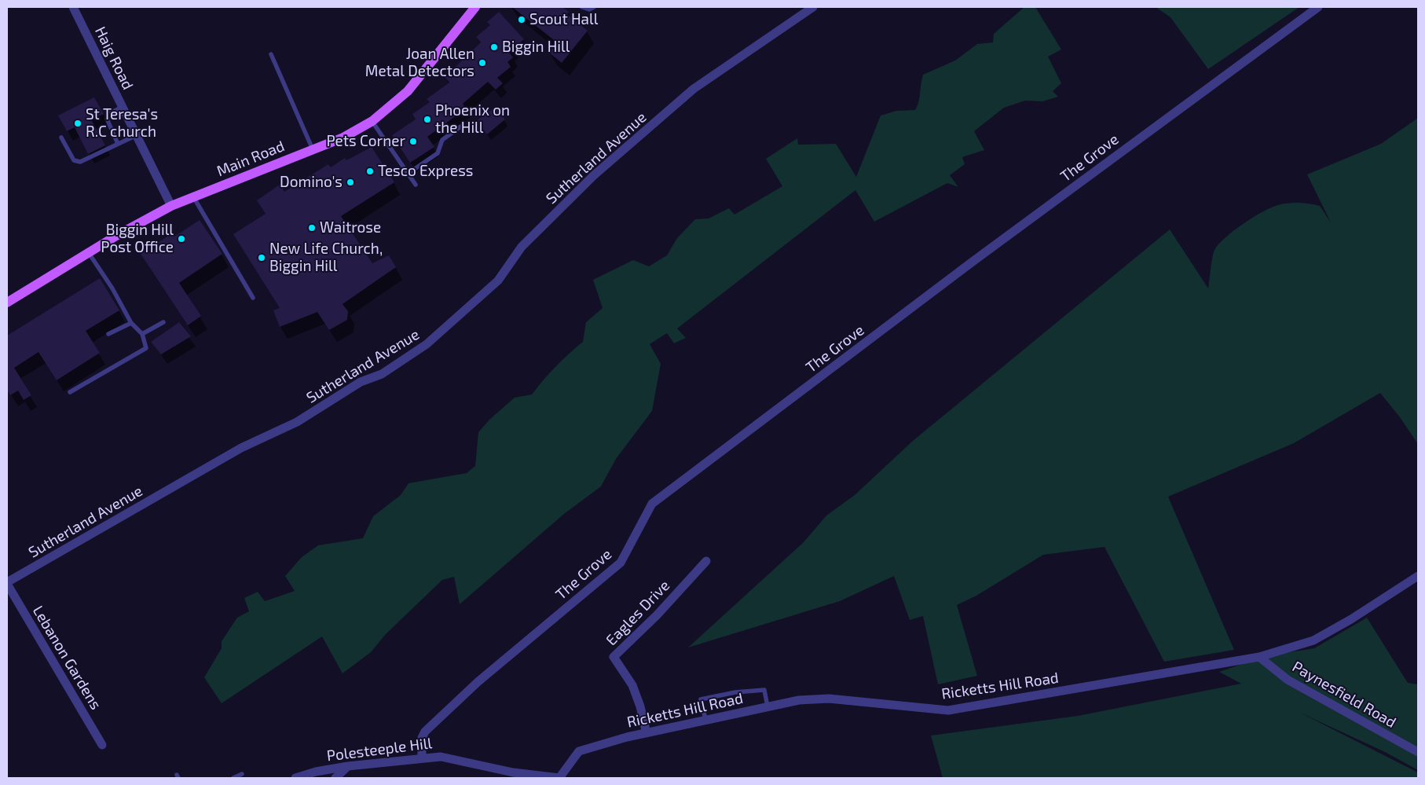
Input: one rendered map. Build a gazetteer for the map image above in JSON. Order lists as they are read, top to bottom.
{
  "streets": {
    "main road": ["Main Road"],
    "street": [
      "Haig Road",
      "Sutherland Avenue",
      "The Grove",
      "Eagles Drive",
      "Lebanon Gardens",
      "Ricketts Hill Road",
      "Paynesfield Road",
      "Polesteeple Hill"
    ]
  },
  "crossings": [
    ["Haig Road", "Main Road"],
    ["Sutherland Avenue", "Lebanon Gardens"],
    ["The Grove", "Polesteeple Hill"],
    ["Eagles Drive", "Ricketts Hill Road"],
    ["Ricketts Hill Road", "Paynesfield Road"],
    ["Ricketts Hill Road", "Polesteeple Hill"]
  ],
  "places": [
    "Scout Hall",
    "Biggin Hill",
    "Joan Allen Metal Detectors",
    "Phoenix on the Hill",
    "St Teresa's R.C church",
    "Pets Corner",
    "Tesco Express",
    "Domino's",
    "Waitrose",
    "Biggin Hill Post Office",
    "New Life Church, Biggin Hill"
  ]
}
